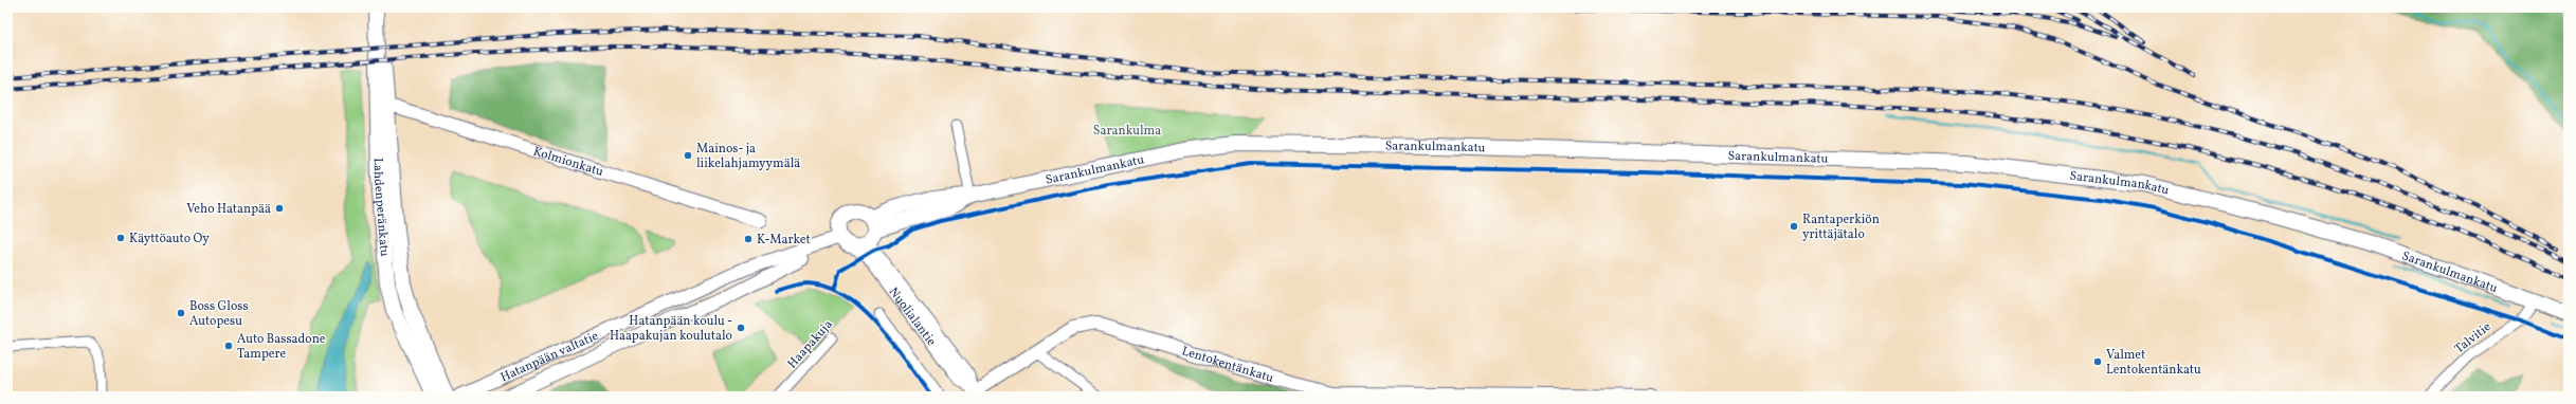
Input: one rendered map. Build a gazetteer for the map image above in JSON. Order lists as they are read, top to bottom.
{
  "streets": {
    "main road": [
      "Sarankulmankatu",
      "Kolmionkatu",
      "Lahdenperänkatu",
      "Nuolialantie",
      "Hatanpään valtatie",
      "Lentokentänkatu"
    ],
    "street": ["Talvitie", "Haapakuja"]
  },
  "crossings": [
    ["Sarankulmankatu", "Talvitie"],
    ["Kolmionkatu", "Lahdenperänkatu"],
    ["Nuolialantie", "Hatanpään valtatie"],
    ["Nuolialantie", "Lentokentänkatu"]
  ],
  "parks": ["Sarankulma"],
  "places": [
    "Mainos- ja liikelahjamyymälä",
    "Veho Hatanpää",
    "Rantaperkiön yrittäjätalo",
    "Käyttöauto Oy",
    "K-Market",
    "Boss Gloss Autopesu",
    "Hatanpään koulu - Haapakujan koulutalo",
    "Auto Bassadone Tampere",
    "Valmet Lentokentänkatu"
  ]
}
